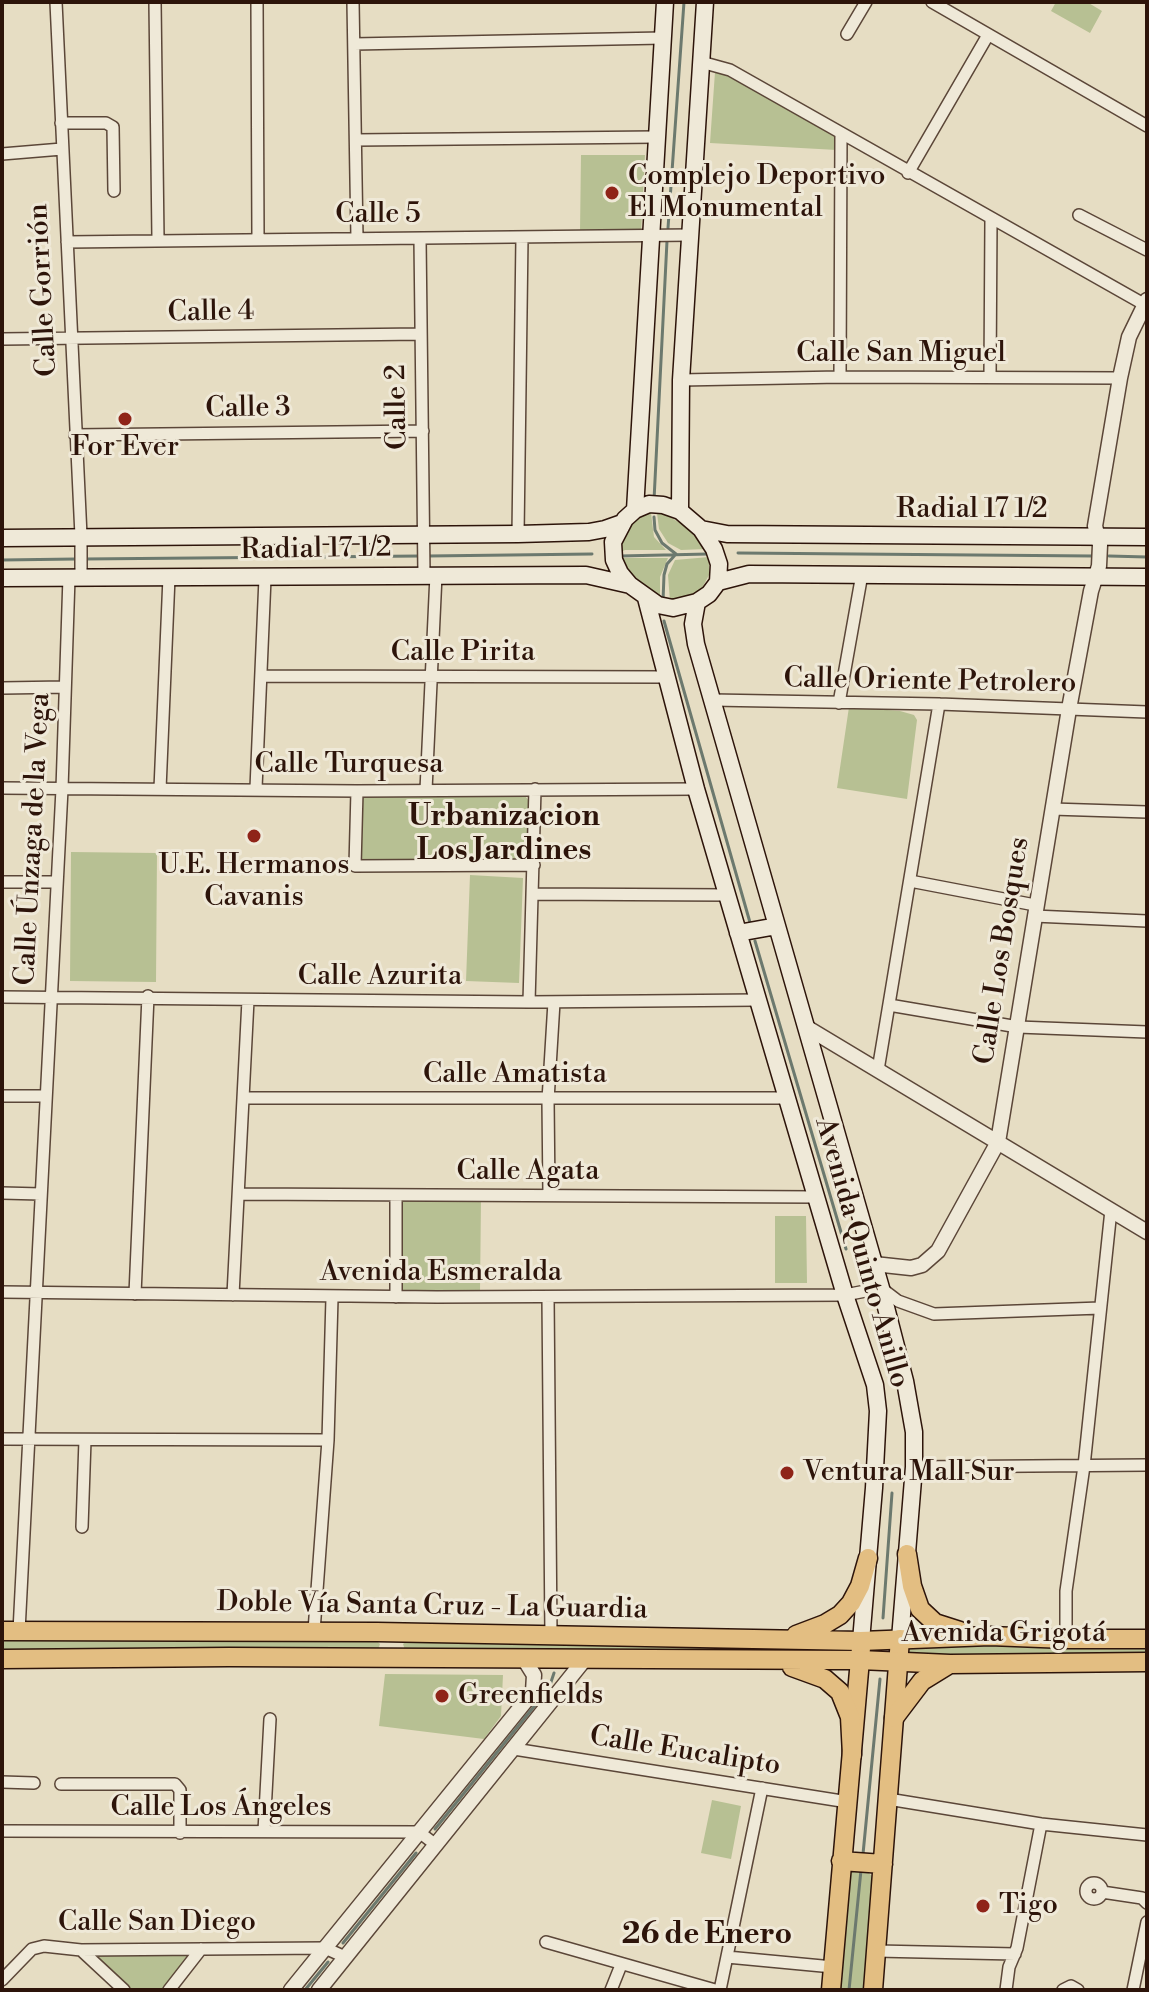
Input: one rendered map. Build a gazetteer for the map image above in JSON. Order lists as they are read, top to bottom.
{
  "streets": {
    "main road": [
      "Radial 17 1/2",
      "Avenida Quinto Anillo",
      "Doble Vía Santa Cruz - La Guardia",
      "Avenida Grigotá"
    ],
    "street": [
      "Calle 5",
      "Calle Gorrión",
      "Calle 4",
      "Calle San Miguel",
      "Calle 2",
      "Calle 3",
      "Calle Pirita",
      "Calle Oriente Petrolero",
      "Calle Turquesa",
      "Calle Únzaga de la Vega",
      "Calle Los Bosques",
      "Calle Azurita",
      "Calle Amatista",
      "Calle Agata",
      "Avenida Esmeralda",
      "Calle Eucalipto",
      "Calle Los Ángeles",
      "Calle San Diego"
    ]
  },
  "crossings": [
    ["Calle 5", "Calle Gorrión"],
    ["Calle 5", "Calle 2"],
    ["Calle Gorrión", "Calle 4"],
    ["Calle Gorrión", "Calle 3"],
    ["Calle Gorrión", "Radial 17 1/2"],
    ["Calle Gorrión", "Calle Únzaga de la Vega"],
    ["Calle 4", "Calle 2"],
    ["Calle San Miguel", "Calle Los Bosques"],
    ["Calle 2", "Calle 3"],
    ["Calle 2", "Radial 17 1/2"],
    ["Calle 2", "Calle Pirita"],
    ["Calle 2", "Calle Turquesa"],
    ["Radial 17 1/2", "Calle Únzaga de la Vega"],
    ["Radial 17 1/2", "Calle Los Bosques"],
    ["Radial 17 1/2", "Avenida Quinto Anillo"],
    ["Calle Pirita", "Avenida Quinto Anillo"],
    ["Calle Oriente Petrolero", "Calle Los Bosques"],
    ["Calle Oriente Petrolero", "Avenida Quinto Anillo"],
    ["Calle Turquesa", "Calle Únzaga de la Vega"],
    ["Calle Turquesa", "Avenida Quinto Anillo"],
    ["Calle Únzaga de la Vega", "Calle Azurita"],
    ["Calle Únzaga de la Vega", "Avenida Esmeralda"],
    ["Calle Únzaga de la Vega", "Doble Vía Santa Cruz - La Guardia"],
    ["Calle Los Bosques", "Avenida Quinto Anillo"],
    ["Calle Azurita", "Avenida Quinto Anillo"],
    ["Calle Amatista", "Avenida Quinto Anillo"],
    ["Calle Agata", "Avenida Quinto Anillo"],
    ["Avenida Quinto Anillo", "Avenida Esmeralda"],
    ["Avenida Quinto Anillo", "Doble Vía Santa Cruz - La Guardia"],
    ["Avenida Quinto Anillo", "Avenida Grigotá"],
    ["Avenida Quinto Anillo", "Calle Eucalipto"],
    ["Doble Vía Santa Cruz - La Guardia", "Avenida Grigotá"]
  ],
  "districts": ["Urbanizacion Los Jardines", "26 de Enero"],
  "places": [
    "Complejo Deportivo El Monumental",
    "For Ever",
    "U.E. Hermanos Cavanis",
    "Ventura Mall Sur",
    "Greenfields",
    "Tigo"
  ]
}
